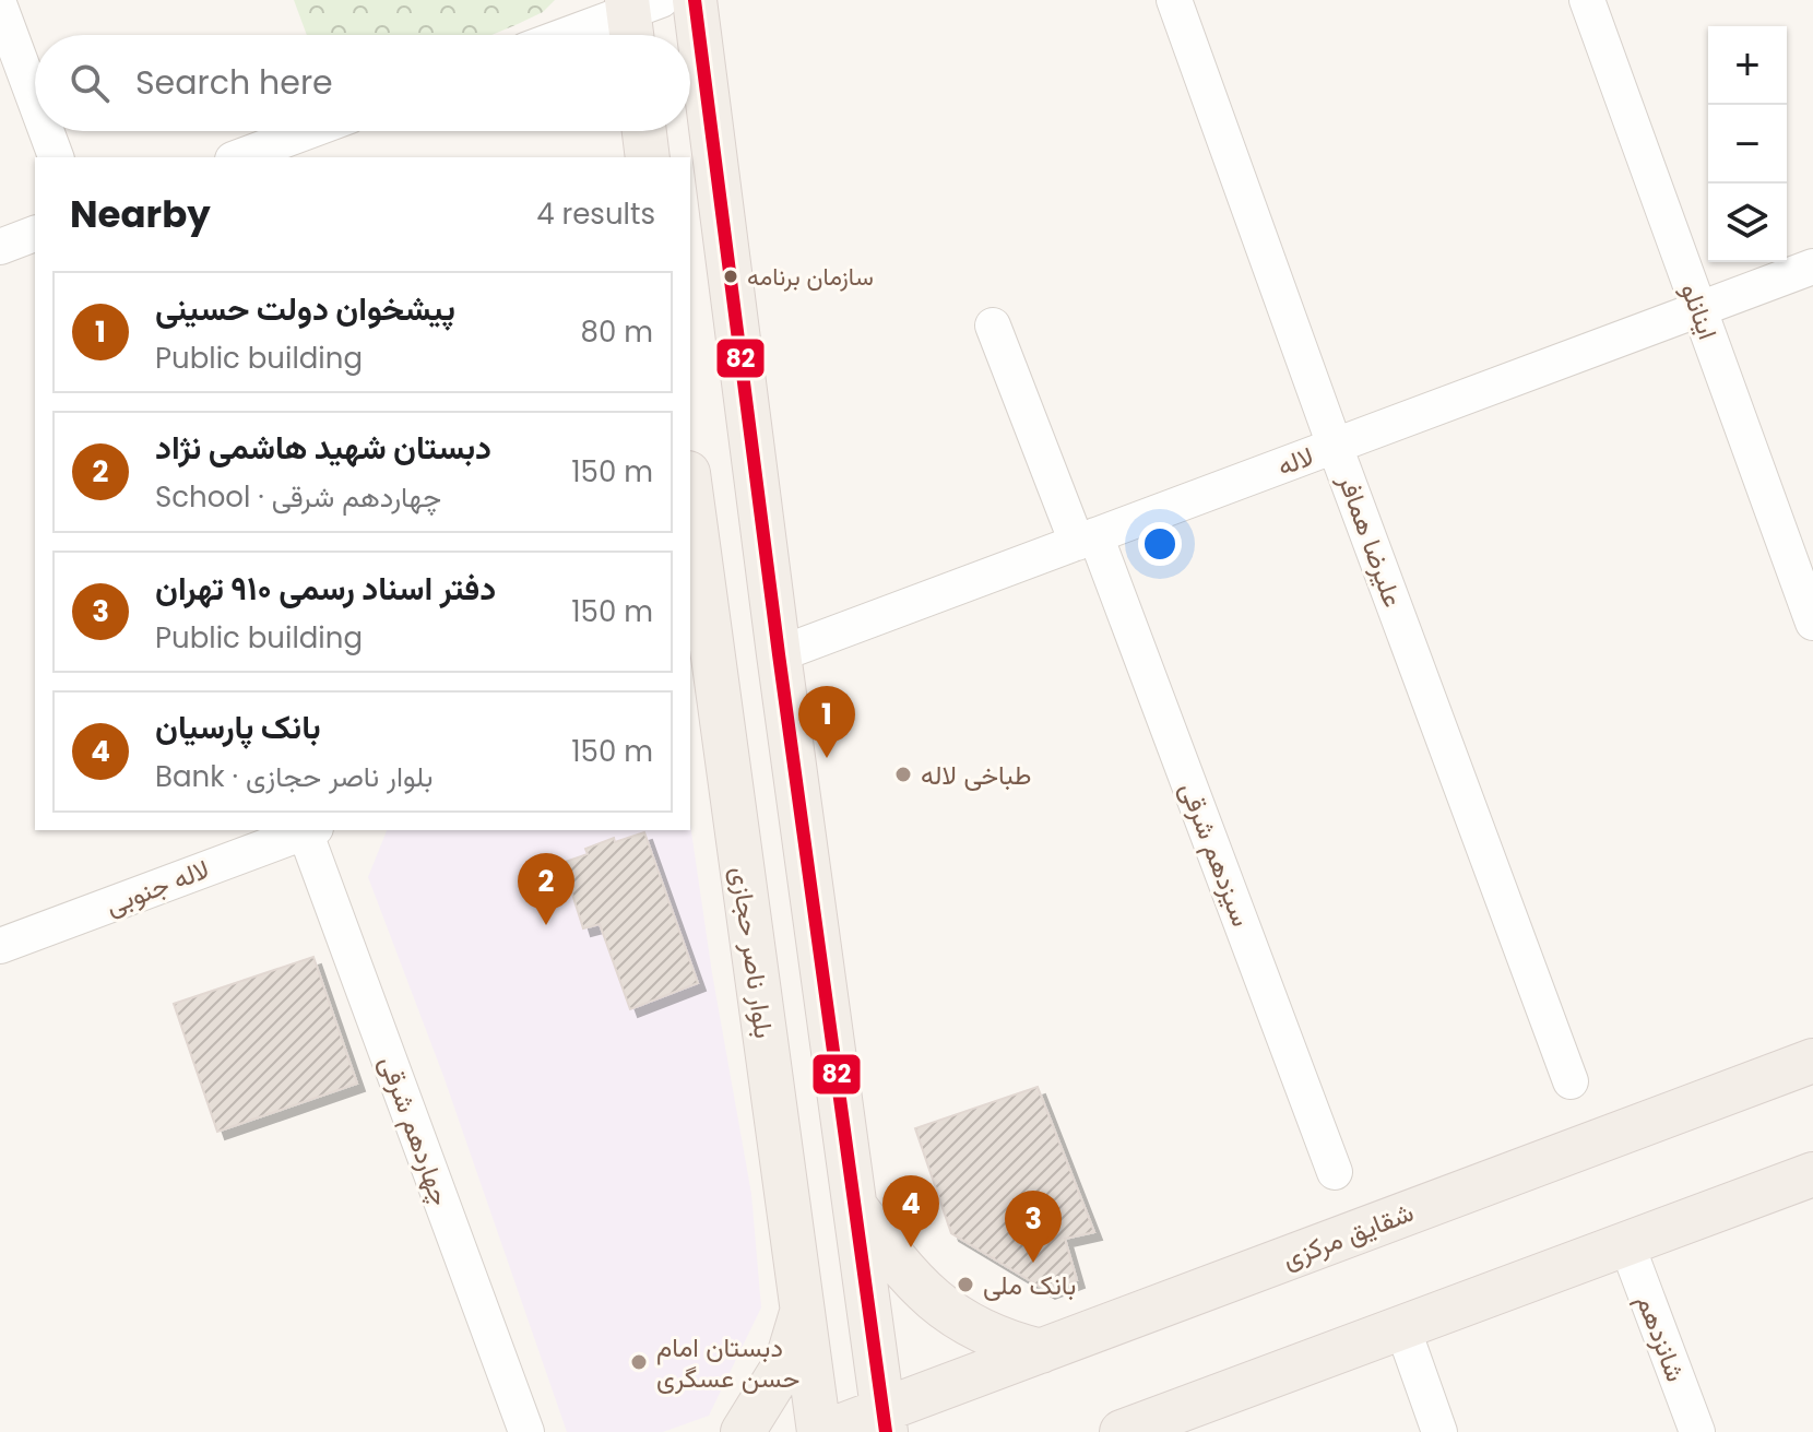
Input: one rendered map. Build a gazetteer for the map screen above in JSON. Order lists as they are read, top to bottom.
{
  "streets": {
    "main road": ["بلوار ناصر حجازی", "شقایق مرکزی"],
    "street": [
      "اینانلو",
      "لاله",
      "علیرضا همافر",
      "سیزدهم شرقی",
      "لاله جنوبی",
      "چهاردهم شرقی",
      "شانزدهم"
    ]
  },
  "crossings": [
    ["اینانلو", "لاله"],
    ["لاله", "علیرضا همافر"],
    ["لاله", "سیزدهم شرقی"],
    ["بلوار ناصر حجازی", "شقایق مرکزی"]
  ],
  "places": [
    "سازمان برنامه",
    "طباخی لاله",
    "بانک ملی",
    "دبستان امام حسن عسگری"
  ],
  "lines": ["transit line 82"],
  "page": {
    "map_buttons": ["+", "−"],
    "search": "Search here",
    "heading": ["Nearby", "4 results"],
    "list": [
      {
        "mark": "1",
        "name": "پیشخوان دولت حسینی",
        "note": "Public building",
        "value": "80 m"
      },
      {
        "mark": "2",
        "name": "دبستان شهید هاشمی نژاد",
        "note": "School · چهاردهم شرقی",
        "value": "150 m"
      },
      {
        "mark": "3",
        "name": "دفتر اسناد رسمی ۹۱۰ تهران",
        "note": "Public building",
        "value": "150 m"
      },
      {
        "mark": "4",
        "name": "بانک پارسیان",
        "note": "Bank · بلوار ناصر حجازی",
        "value": "150 m"
      }
    ],
    "pins": [
      "1",
      "2",
      "4",
      "3"
    ]
  }
}
